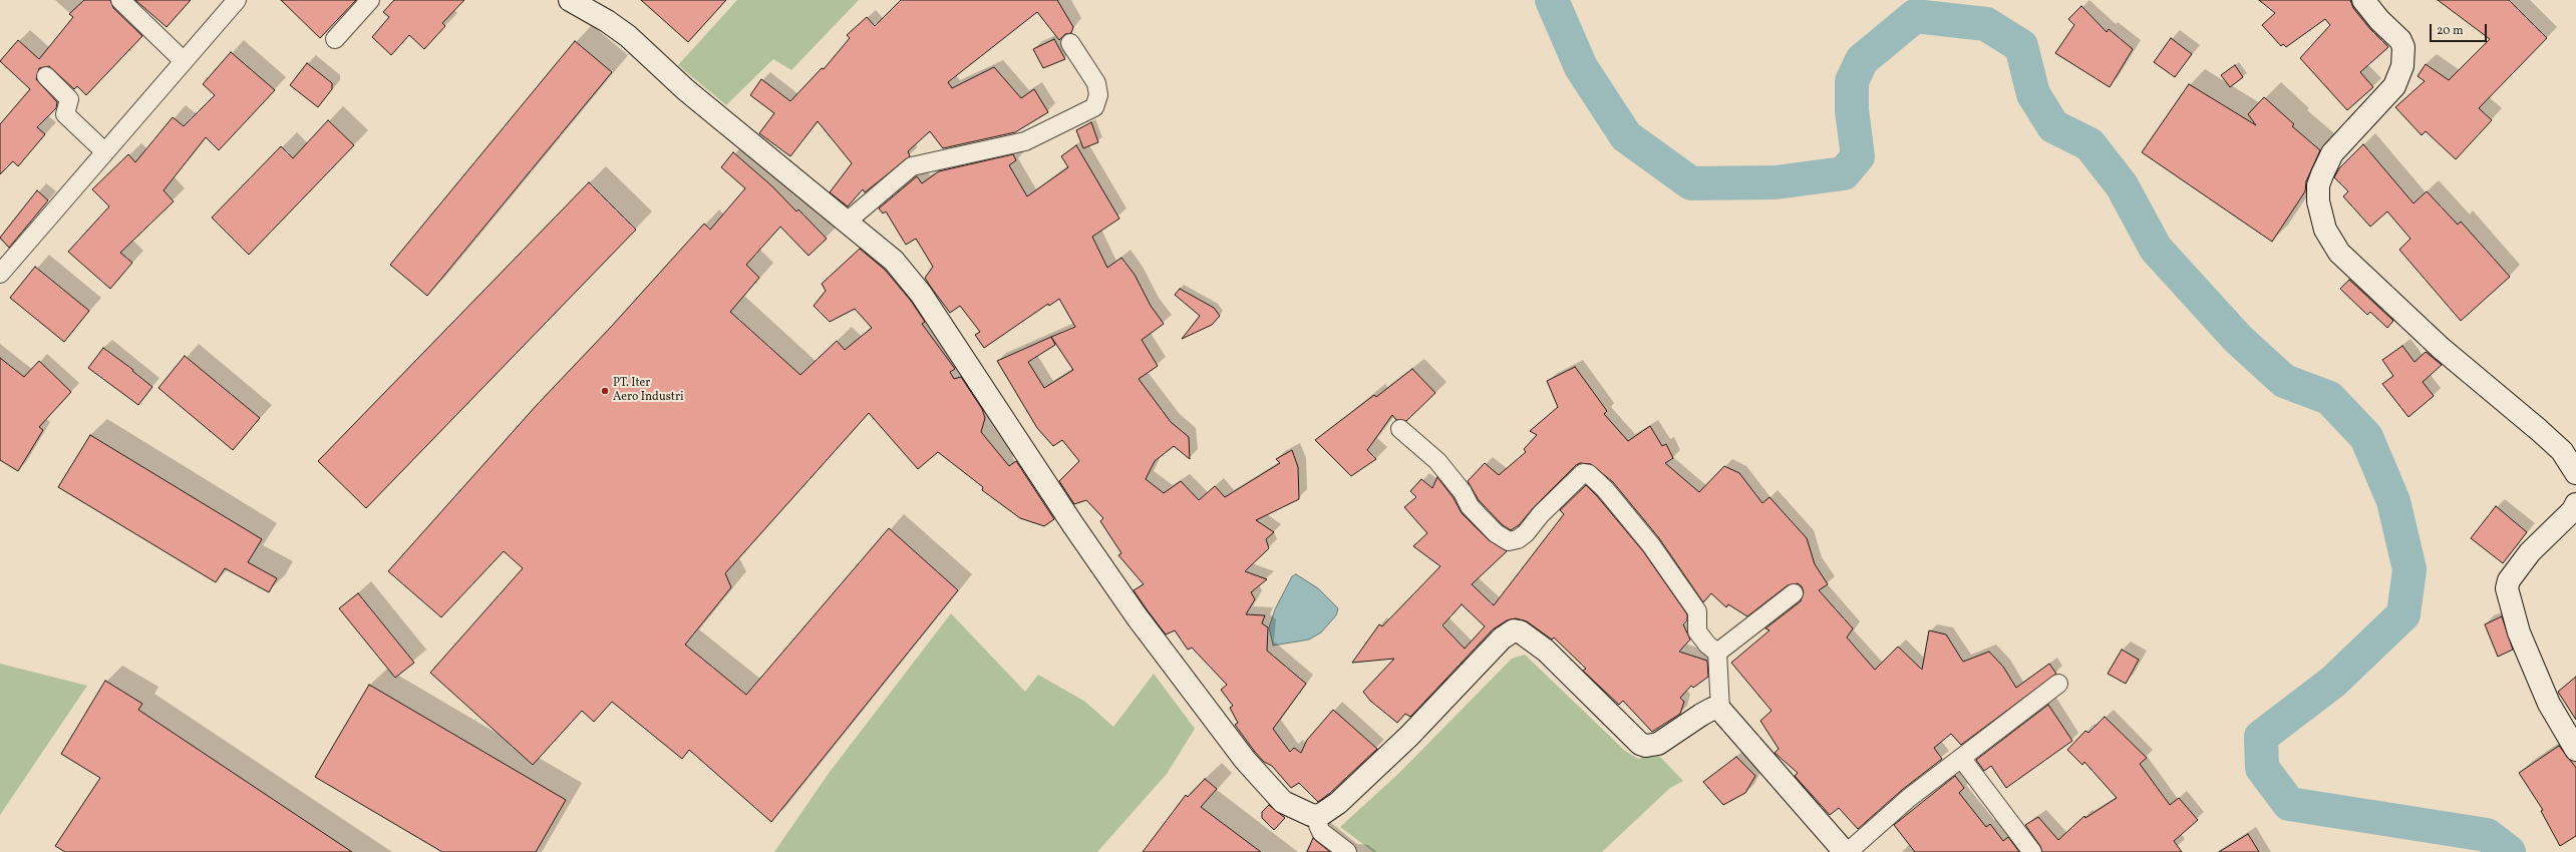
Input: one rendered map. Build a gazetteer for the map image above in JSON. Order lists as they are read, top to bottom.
{
  "places": ["PT. Iter Aero Industri"],
  "scale_bar": "20 m"
}
